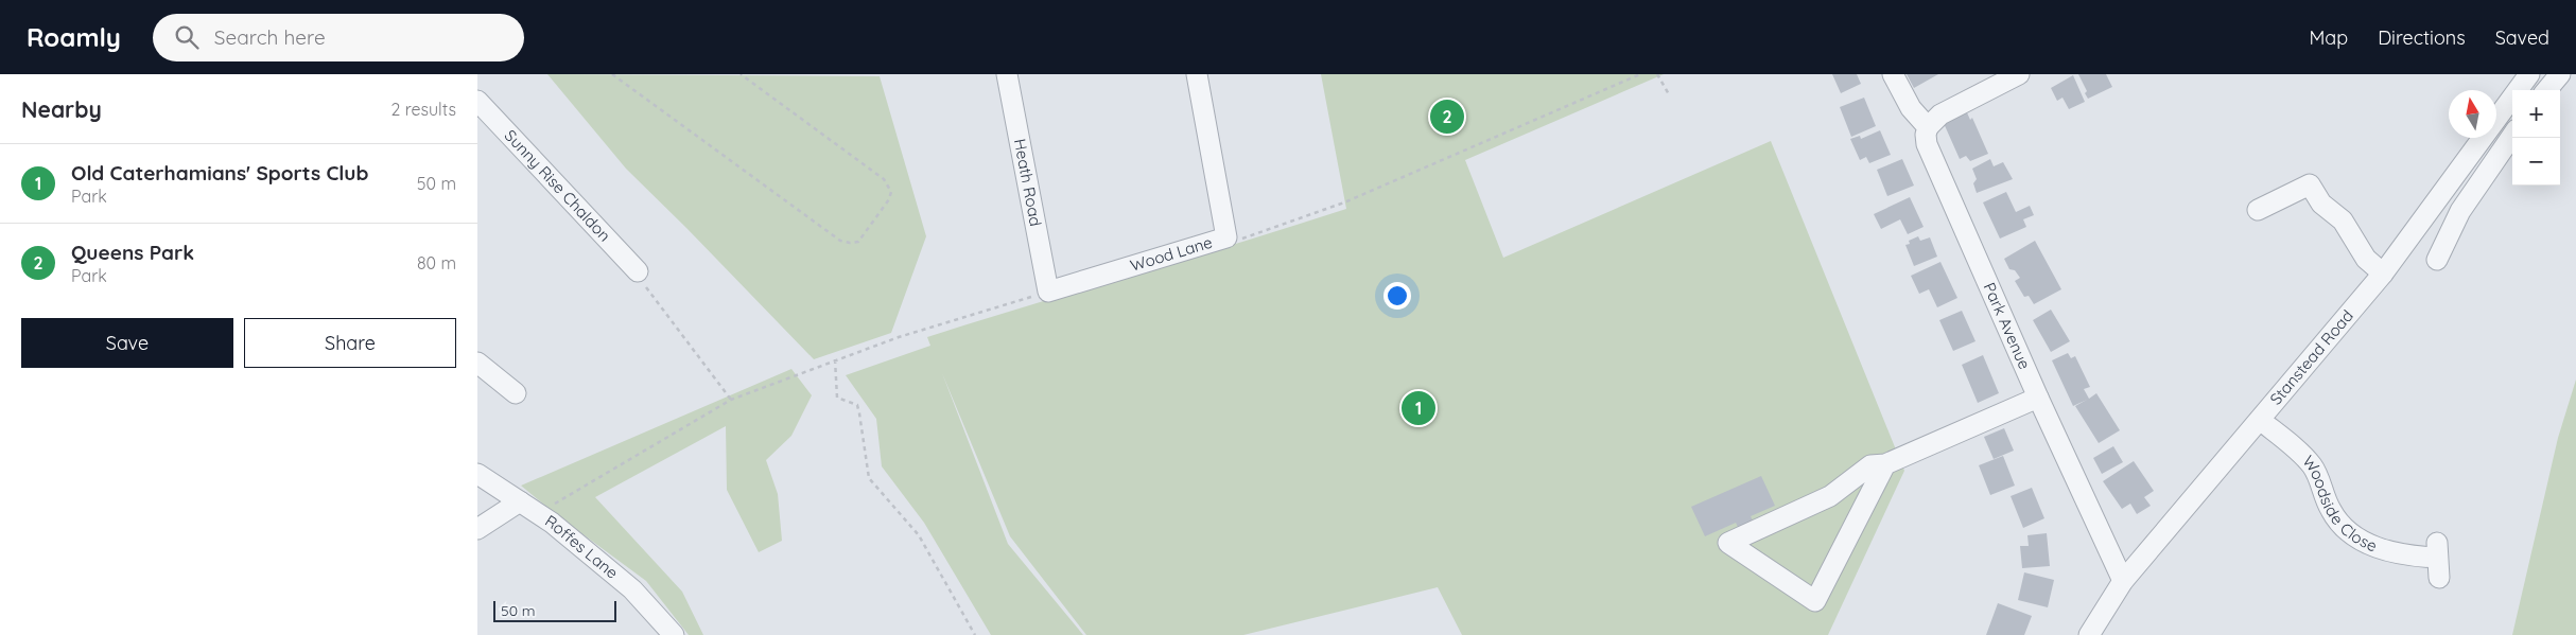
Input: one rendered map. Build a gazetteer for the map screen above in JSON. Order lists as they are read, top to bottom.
{
  "streets": {
    "street": [
      "Heath Road",
      "Sunny Rise Chaldon",
      "Wood Lane",
      "Park Avenue",
      "Stanstead Road",
      "Woodside Close",
      "Roffes Lane"
    ]
  },
  "crossings": [
    ["Heath Road", "Wood Lane"],
    ["Park Avenue", "Stanstead Road"],
    ["Stanstead Road", "Woodside Close"]
  ],
  "scale_bar": "50 m",
  "north": "top",
  "page": {
    "header": "Roamly",
    "search": "Search here",
    "nav": ["Map", "Directions", "Saved"],
    "heading": ["Nearby", "2 results"],
    "map_buttons": ["+", "−"],
    "pins": ["2", "1"],
    "list": [
      {
        "mark": "1",
        "name": "Old Caterhamians' Sports Club",
        "note": "Park",
        "value": "50 m"
      },
      {
        "mark": "2",
        "name": "Queens Park",
        "note": "Park",
        "value": "80 m"
      }
    ],
    "buttons": ["Save", "Share"],
    "scale": "50 m"
  }
}
